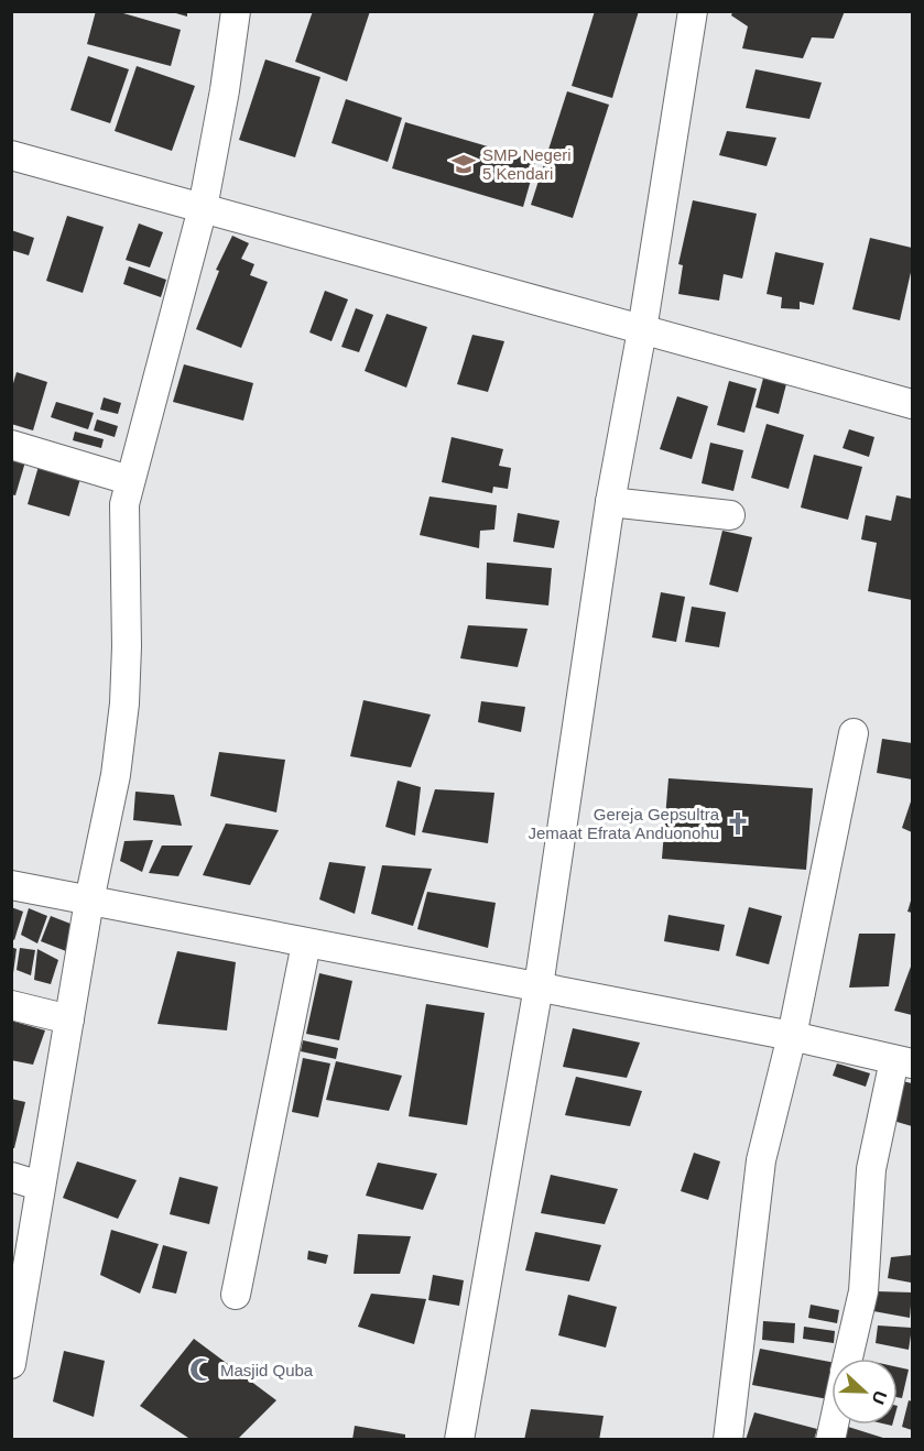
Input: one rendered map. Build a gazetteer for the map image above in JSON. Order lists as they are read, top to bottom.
{
  "places": {
    "school or university": ["SMP Negeri 5 Kendari"],
    "church": ["Gereja Gepsultra Jemaat Efrata Anduonohu"],
    "mosque": ["Masjid Quba"]
  },
  "north": "right"
}
